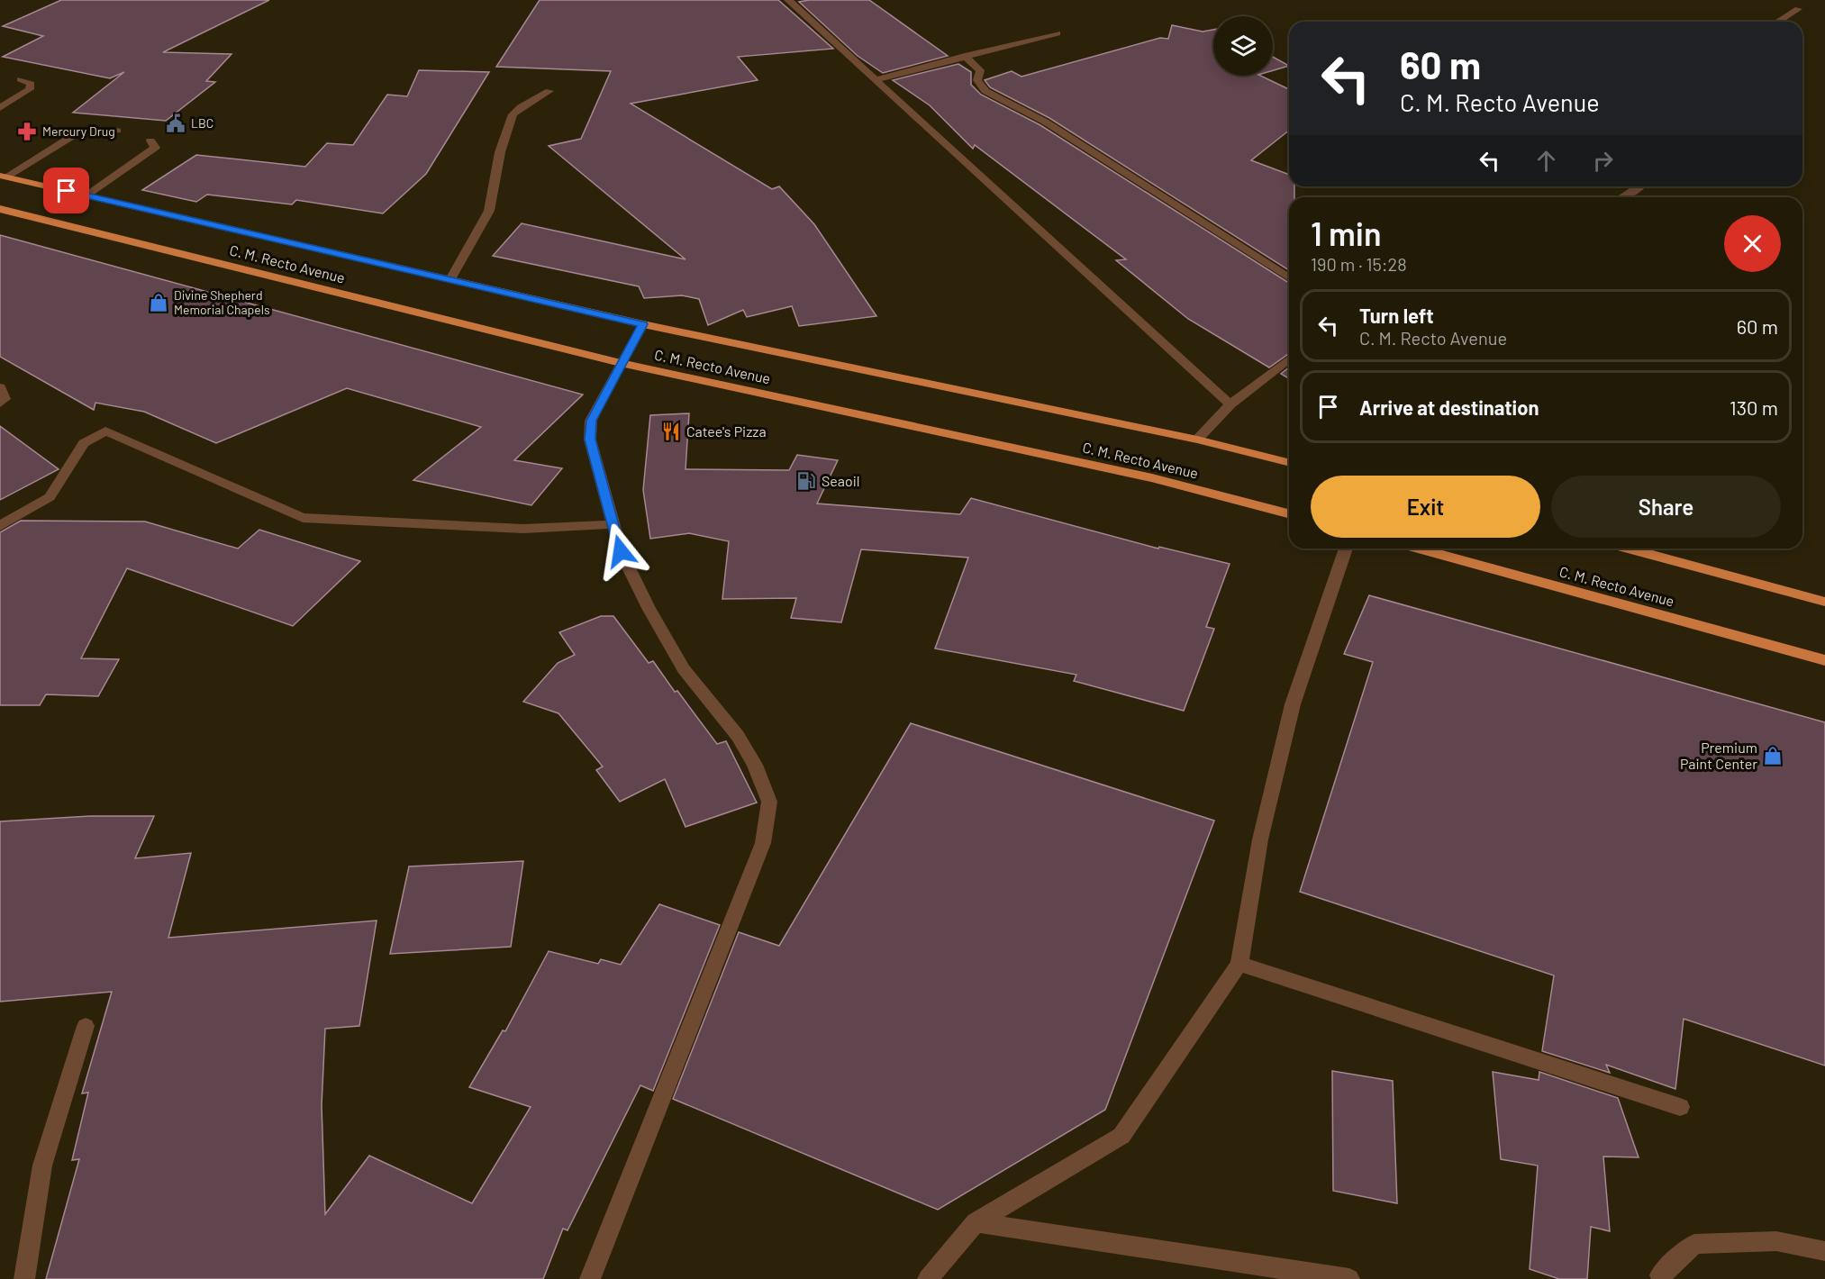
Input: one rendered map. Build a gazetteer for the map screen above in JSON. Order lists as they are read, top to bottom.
{
  "streets": {
    "highway": ["C. M. Recto Avenue"]
  },
  "places": {
    "public building": ["LBC"],
    "pharmacy": ["Mercury Drug"],
    "shop": ["Divine Shepherd Memorial Chapels", "Premium Paint Center"],
    "restaurant": ["Catee's Pizza"],
    "fuel station": ["Seaoil"]
  },
  "page": {
    "turn": ["60 m", "C. M. Recto Avenue"],
    "heading": ["1 min", "190 m · 15:28"],
    "list": [
      {
        "name": "Turn left",
        "note": "C. M. Recto Avenue",
        "value": "60 m"
      },
      {
        "name": "Arrive at destination",
        "value": "130 m"
      }
    ],
    "buttons": ["Exit", "Share"]
  }
}
